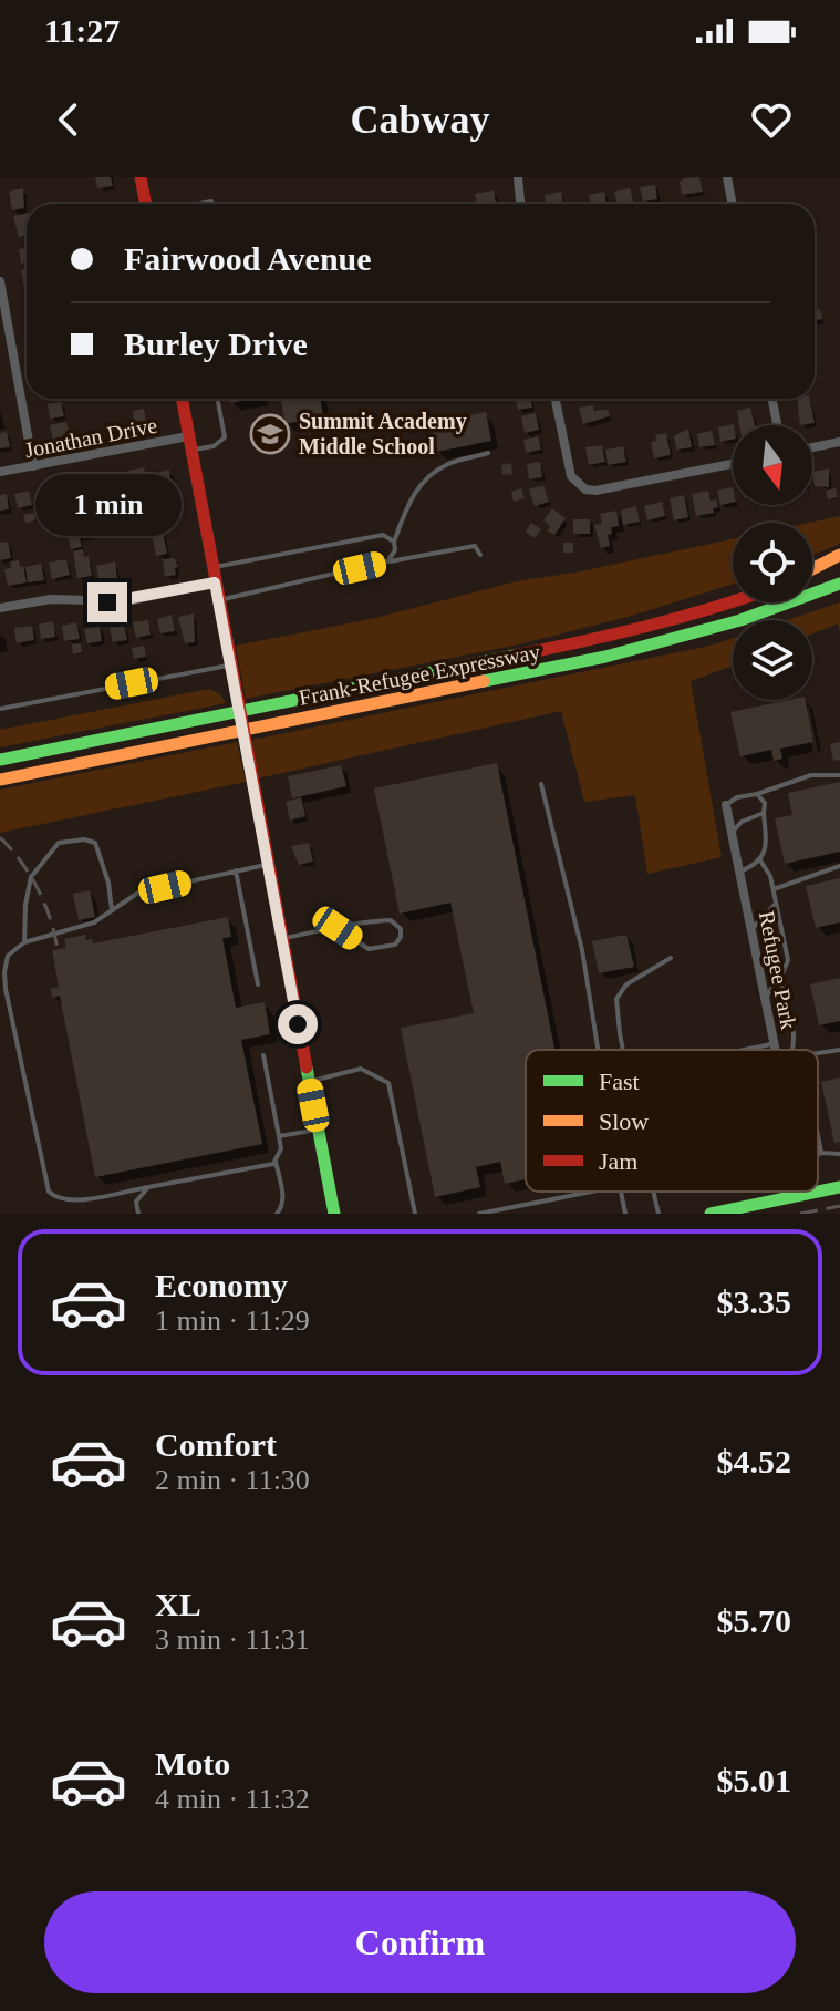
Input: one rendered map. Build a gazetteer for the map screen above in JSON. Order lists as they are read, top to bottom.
{
  "streets": {
    "main road": ["Frank-Refugee Expressway"],
    "street": ["Jonathan Drive", "Refugee Park"]
  },
  "places": {
    "school or university": ["Summit Academy Middle School"]
  },
  "legend": ["Fast", "Slow", "Jam"],
  "north": "bottom",
  "page": {
    "status": "11:27",
    "header": "Cabway",
    "banner": ["Fairwood Avenue", "Burley Drive"],
    "bubble": "1 min",
    "list": [
      {
        "name": "Economy",
        "note": "1 min · 11:29",
        "value": "$3.35"
      },
      {
        "name": "Comfort",
        "note": "2 min · 11:30",
        "value": "$4.52"
      },
      {
        "name": "XL",
        "note": "3 min · 11:31",
        "value": "$5.70"
      },
      {
        "name": "Moto",
        "note": "4 min · 11:32",
        "value": "$5.01"
      }
    ],
    "buttons": "Confirm"
  }
}
